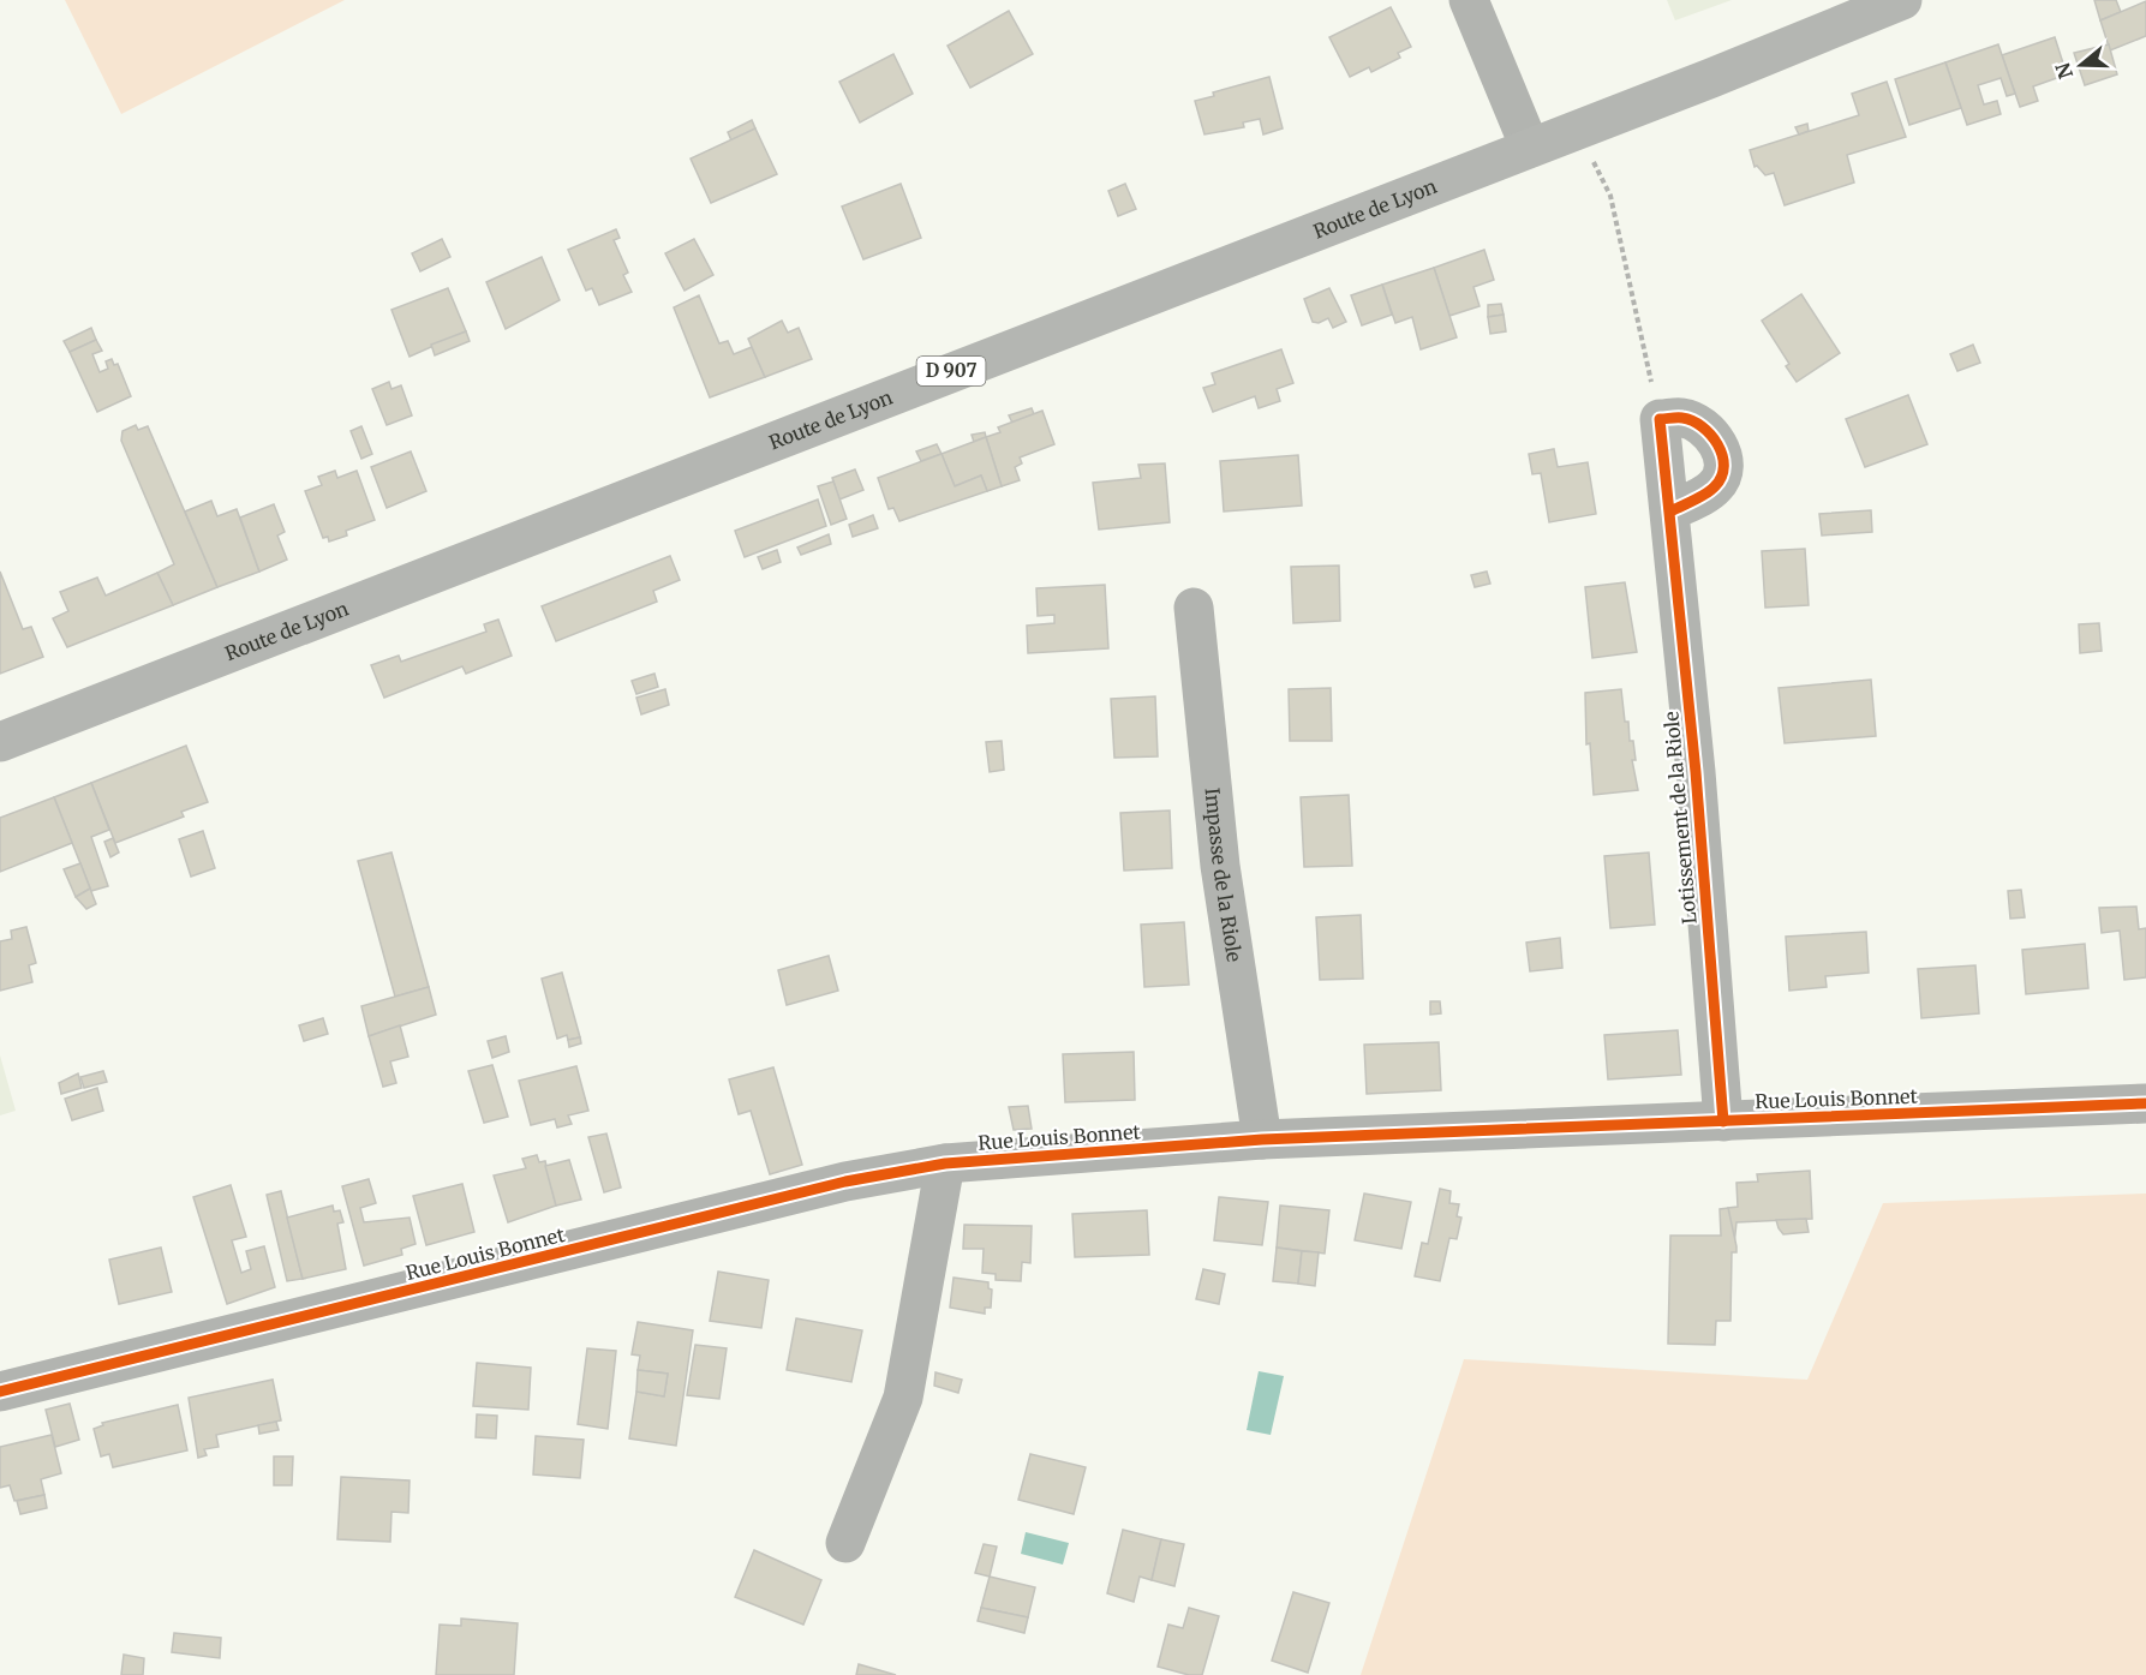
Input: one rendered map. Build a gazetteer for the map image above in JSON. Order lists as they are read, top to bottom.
{
  "streets": {
    "main road": ["Route de Lyon", "D 907"],
    "street": ["Lotissement de la Riole", "Impasse de la Riole", "Rue Louis Bonnet"]
  },
  "crossings": [
    ["Lotissement de la Riole", "Rue Louis Bonnet"],
    ["Impasse de la Riole", "Rue Louis Bonnet"]
  ],
  "north": "left"
}
